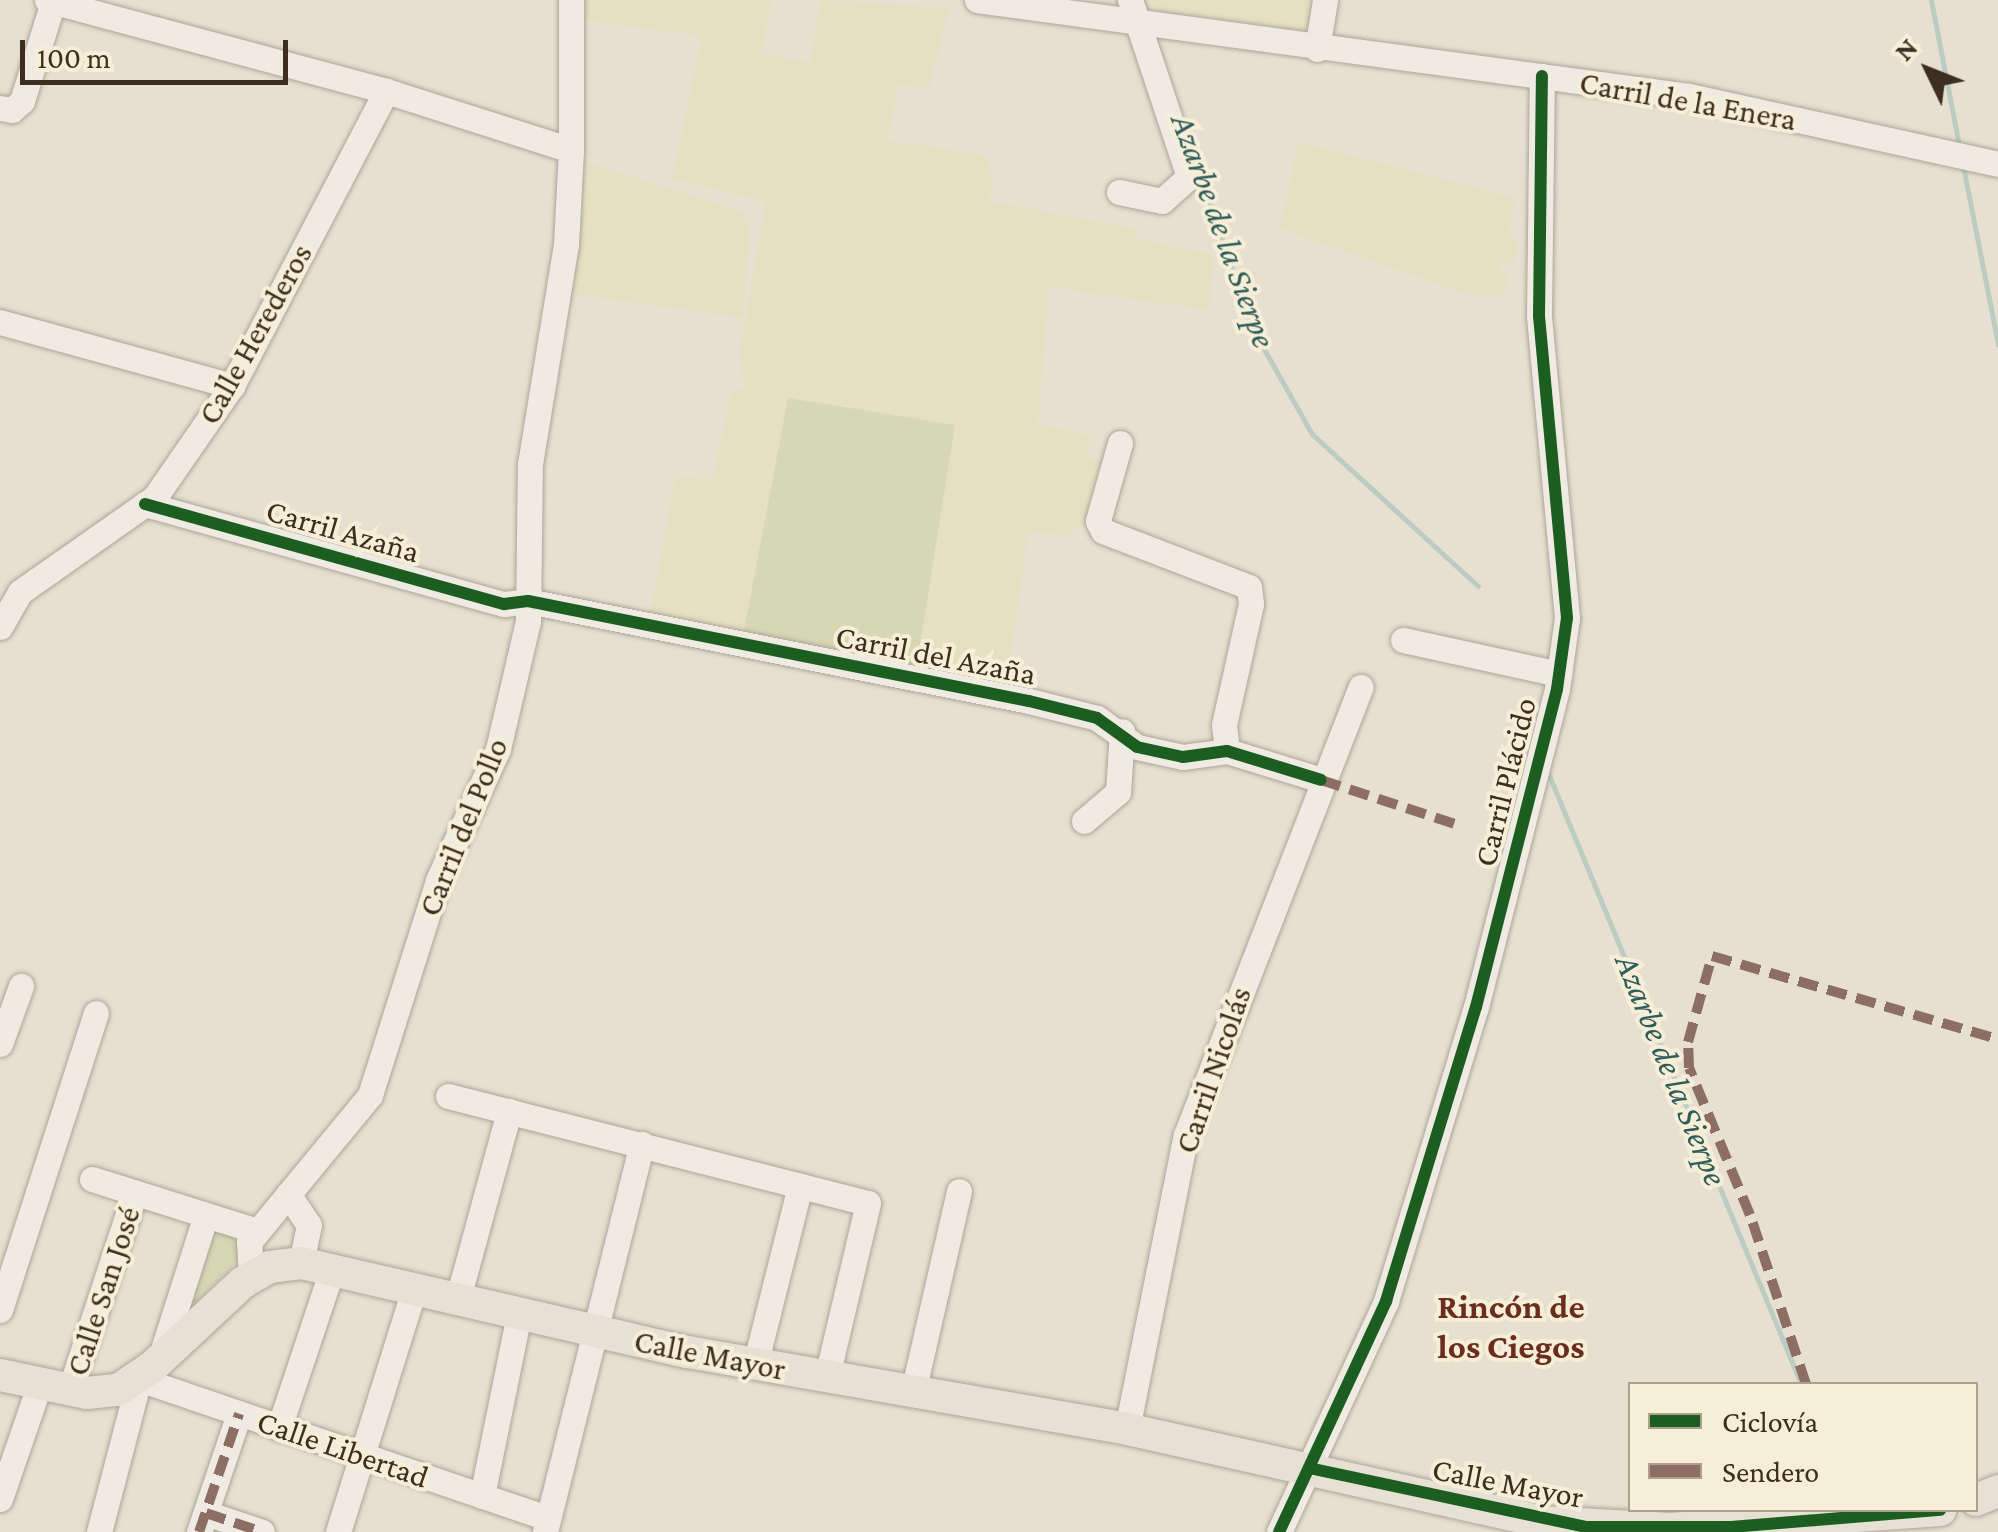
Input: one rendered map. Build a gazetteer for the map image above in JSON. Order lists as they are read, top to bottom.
{
  "streets": {
    "main road": ["Calle Mayor"],
    "street": [
      "Carril de la Enera",
      "Calle Herederos",
      "Carril Azaña",
      "Carril del Azaña",
      "Carril Plácido",
      "Carril del Pollo",
      "Carril Nicolás",
      "Calle San José",
      "Calle Libertad"
    ]
  },
  "crossings": [
    ["Carril de la Enera", "Carril Plácido"],
    ["Calle Herederos", "Carril Azaña"],
    ["Carril Azaña", "Carril del Azaña"],
    ["Carril Azaña", "Carril del Pollo"],
    ["Carril del Azaña", "Carril del Pollo"],
    ["Carril del Azaña", "Carril Nicolás"],
    ["Carril Plácido", "Calle Mayor"],
    ["Carril Nicolás", "Calle Mayor"],
    ["Calle San José", "Calle Mayor"],
    ["Calle Mayor", "Calle Libertad"]
  ],
  "districts": ["Rincón de los Ciegos"],
  "water": ["Azarbe de la Sierpe"],
  "legend": ["Ciclovía", "Sendero"],
  "scale_bar": "100 m",
  "north": "top left"
}
